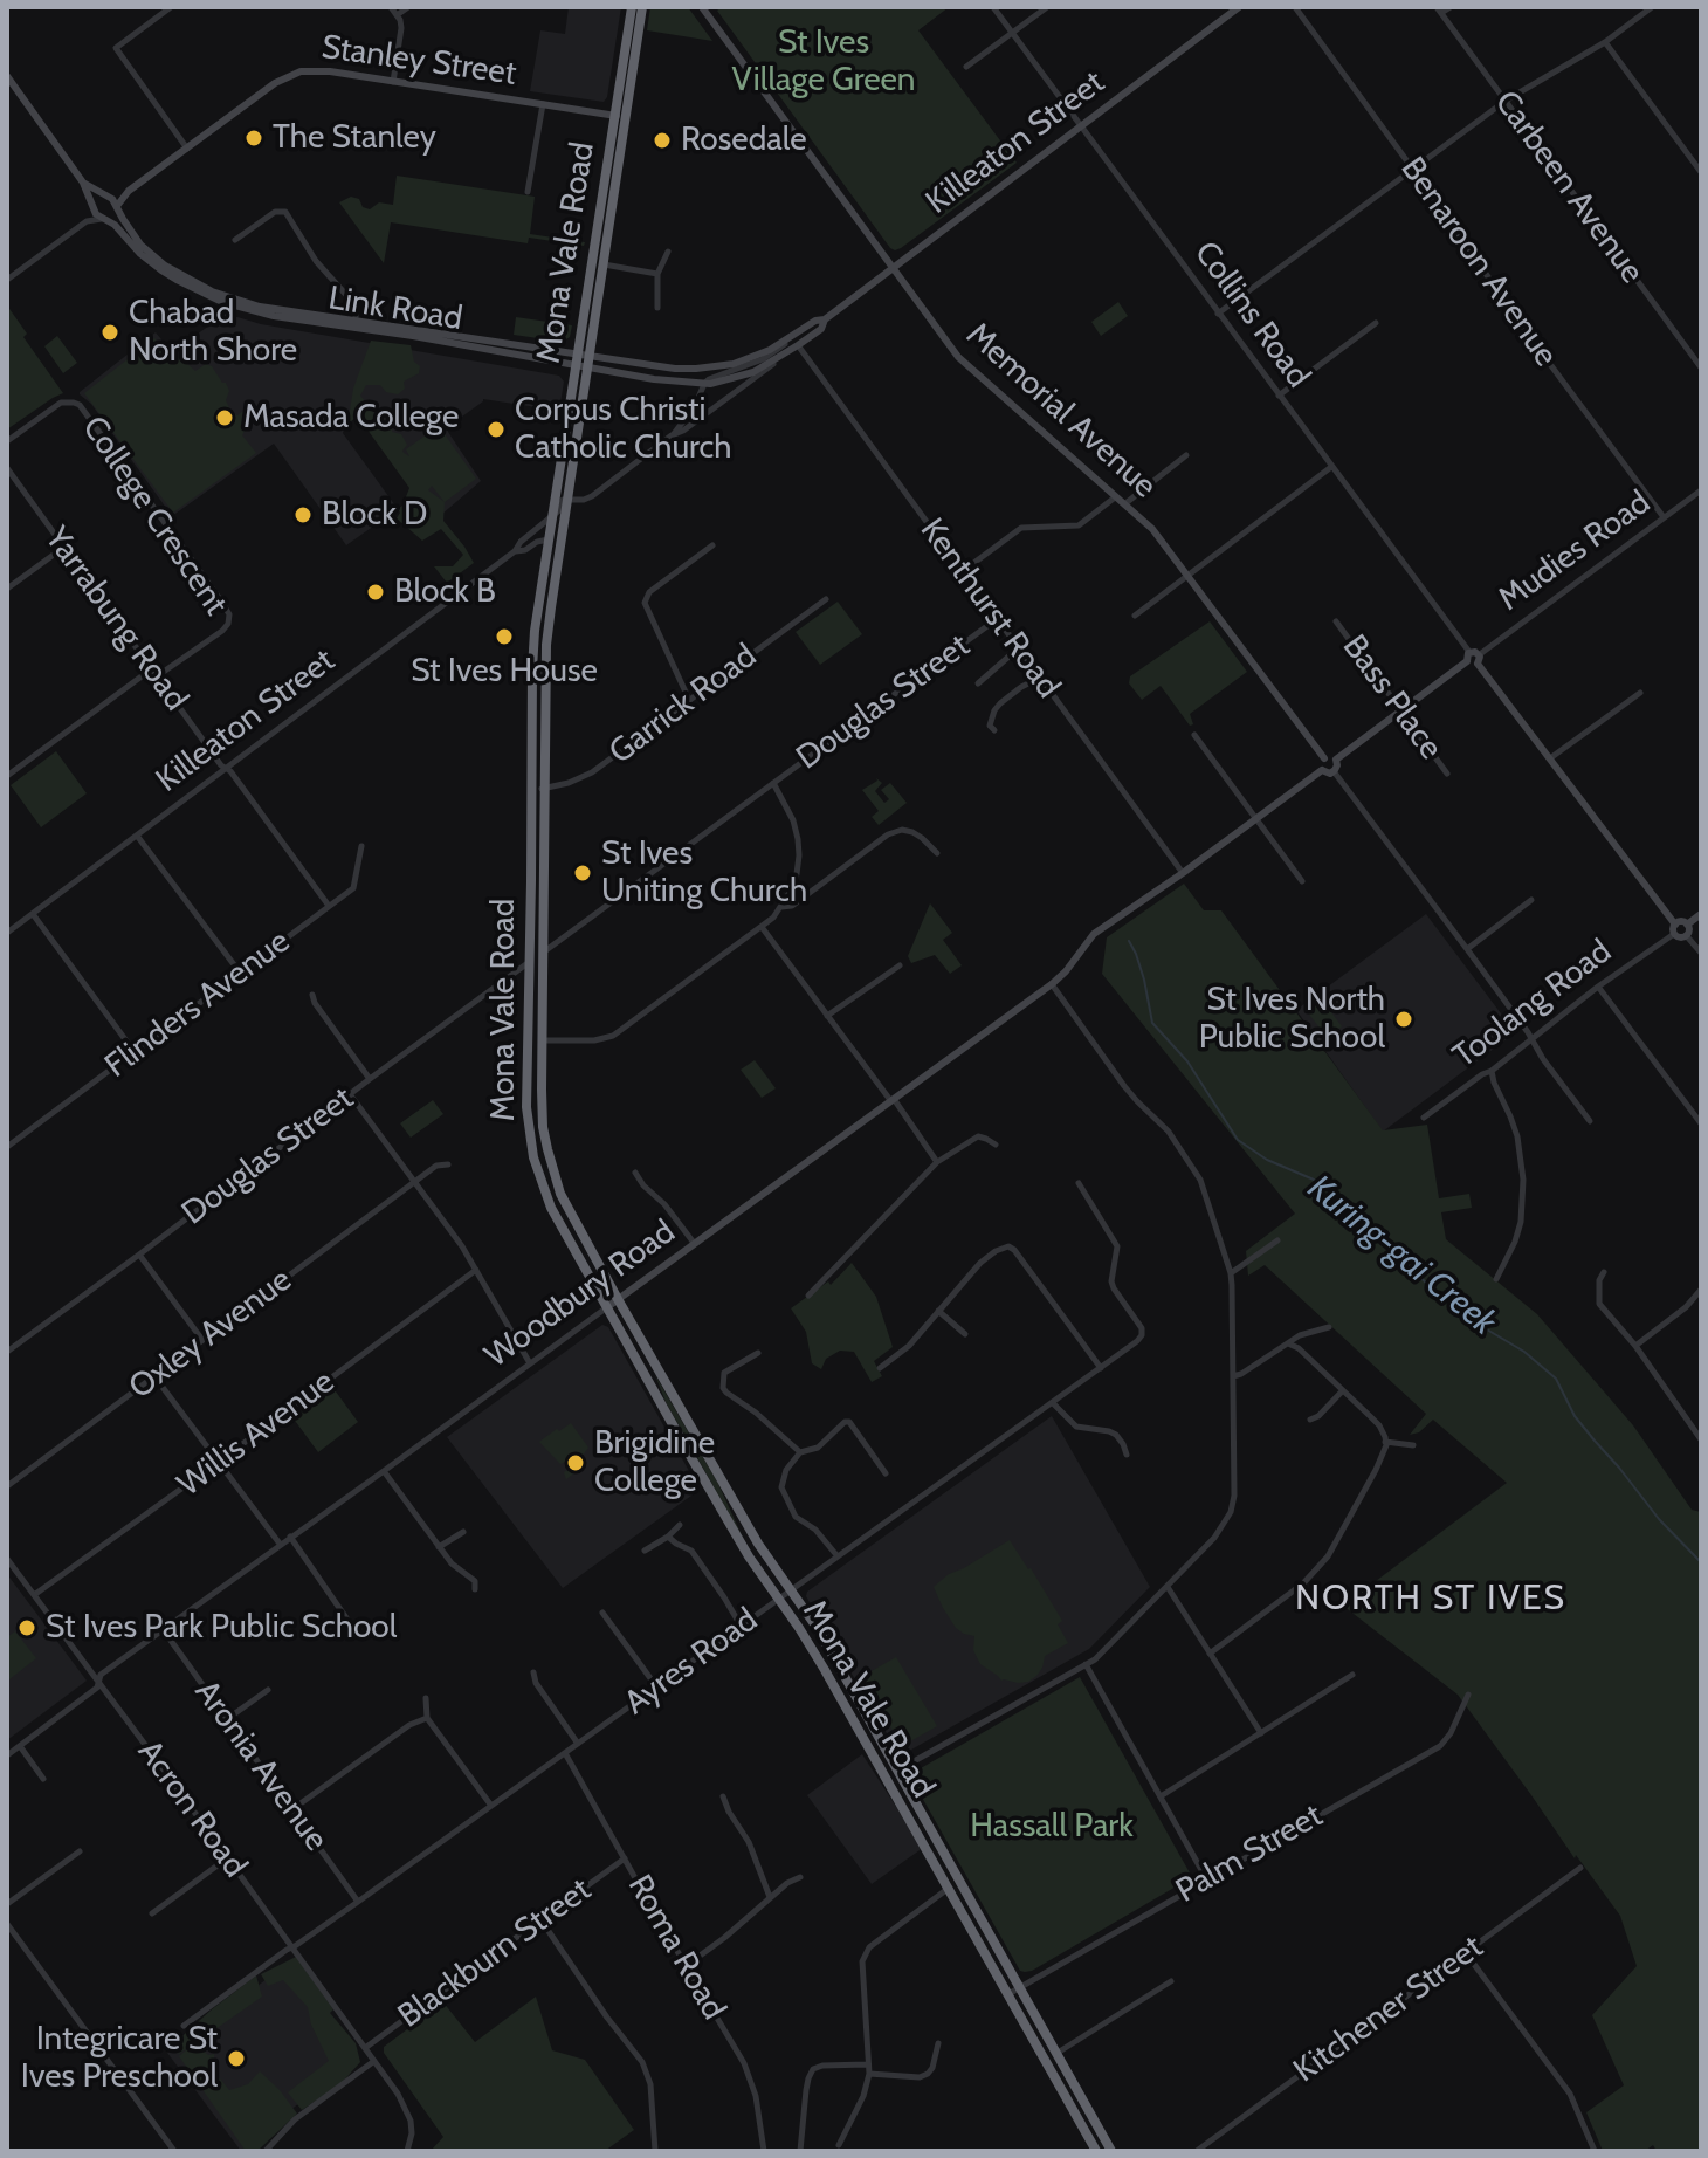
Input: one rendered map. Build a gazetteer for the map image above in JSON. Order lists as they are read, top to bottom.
{
  "streets": {
    "highway": ["Mona Vale Road"],
    "street": [
      "Stanley Street",
      "Killeaton Street",
      "Carbeen Avenue",
      "Benaroon Avenue",
      "Link Road",
      "Collins Road",
      "Memorial Avenue",
      "College Crescent",
      "Mudies Road",
      "Kenthurst Road",
      "Yarrabung Road",
      "Bass Place",
      "Douglas Street",
      "Garrick Road",
      "Flinders Avenue",
      "Toolang Road",
      "Woodbury Road",
      "Oxley Avenue",
      "Willis Avenue",
      "Ayres Road",
      "Aronia Avenue",
      "Acron Road",
      "Palm Street",
      "Roma Road",
      "Blackburn Street",
      "Kitchener Street"
    ]
  },
  "crossings": [
    ["Stanley Street", "Mona Vale Road"],
    ["Stanley Street", "Link Road"],
    ["Killeaton Street", "Mona Vale Road"],
    ["Killeaton Street", "Link Road"],
    ["Killeaton Street", "Collins Road"],
    ["Killeaton Street", "Memorial Avenue"],
    ["Killeaton Street", "Kenthurst Road"],
    ["Killeaton Street", "Yarrabung Road"],
    ["Mona Vale Road", "Link Road"],
    ["Mona Vale Road", "Douglas Street"],
    ["Mona Vale Road", "Garrick Road"],
    ["Mona Vale Road", "Woodbury Road"],
    ["Mona Vale Road", "Ayres Road"],
    ["Mona Vale Road", "Palm Street"],
    ["Benaroon Avenue", "Mudies Road"],
    ["College Crescent", "Yarrabung Road"],
    ["Kenthurst Road", "Douglas Street"],
    ["Kenthurst Road", "Woodbury Road"],
    ["Yarrabung Road", "Flinders Avenue"],
    ["Woodbury Road", "Aronia Avenue"],
    ["Woodbury Road", "Acron Road"],
    ["Willis Avenue", "Acron Road"],
    ["Ayres Road", "Aronia Avenue"],
    ["Ayres Road", "Acron Road"],
    ["Ayres Road", "Roma Road"],
    ["Acron Road", "Blackburn Street"],
    ["Roma Road", "Blackburn Street"]
  ],
  "districts": ["NORTH ST IVES"],
  "water": ["Kuring-gai Creek"],
  "parks": ["St Ives Village Green", "Hassall Park"],
  "places": [
    "The Stanley",
    "Rosedale",
    "Chabad North Shore",
    "Masada College",
    "Corpus Christi Catholic Church",
    "Block D",
    "Block B",
    "St Ives House",
    "St Ives Uniting Church",
    "St Ives North Public School",
    "Brigidine College",
    "St Ives Park Public School",
    "Integricare St Ives Preschool"
  ]
}
